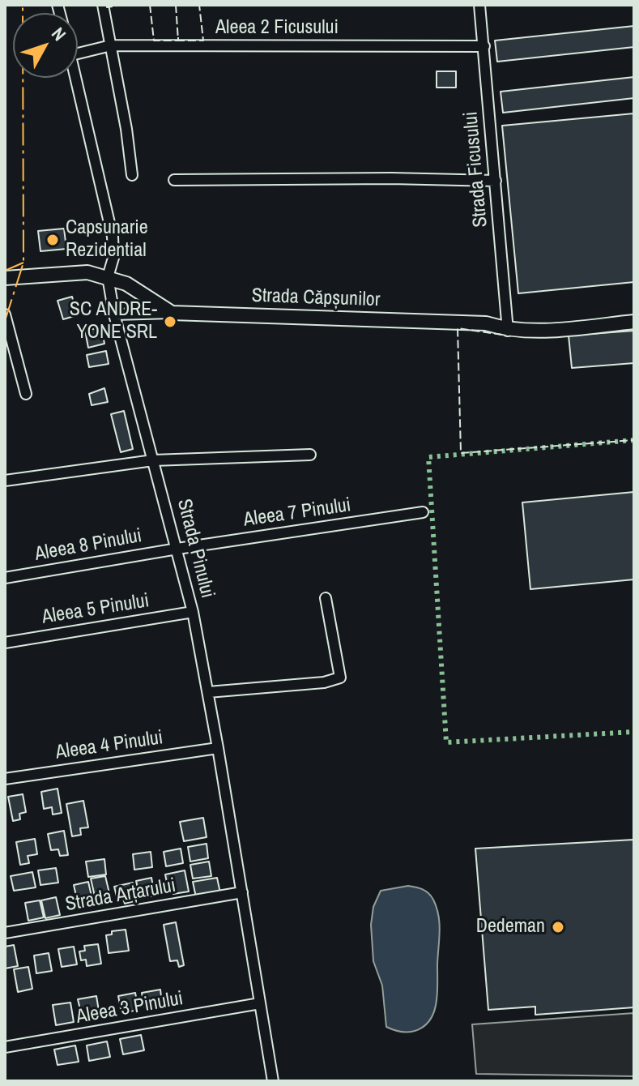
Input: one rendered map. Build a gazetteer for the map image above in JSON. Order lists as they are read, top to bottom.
{
  "streets": {
    "street": [
      "Aleea 2 Ficusului",
      "Strada Ficusului",
      "Strada Căpșunilor",
      "Aleea 7 Pinului",
      "Aleea 8 Pinului",
      "Strada Pinului",
      "Aleea 5 Pinului",
      "Aleea 4 Pinului",
      "Strada Arțarului",
      "Aleea 3 Pinului"
    ]
  },
  "crossings": [
    ["Aleea 2 Ficusului", "Strada Ficusului"],
    ["Strada Ficusului", "Strada Căpșunilor"],
    ["Aleea 7 Pinului", "Aleea 8 Pinului"],
    ["Aleea 7 Pinului", "Strada Pinului"],
    ["Aleea 8 Pinului", "Strada Pinului"],
    ["Strada Pinului", "Aleea 5 Pinului"],
    ["Strada Pinului", "Aleea 4 Pinului"],
    ["Strada Pinului", "Strada Arțarului"],
    ["Strada Pinului", "Aleea 3 Pinului"]
  ],
  "places": ["Capsunarie Rezidential", "SC ANDRE- YONE SRL", "Dedeman"],
  "north": "top right"
}
